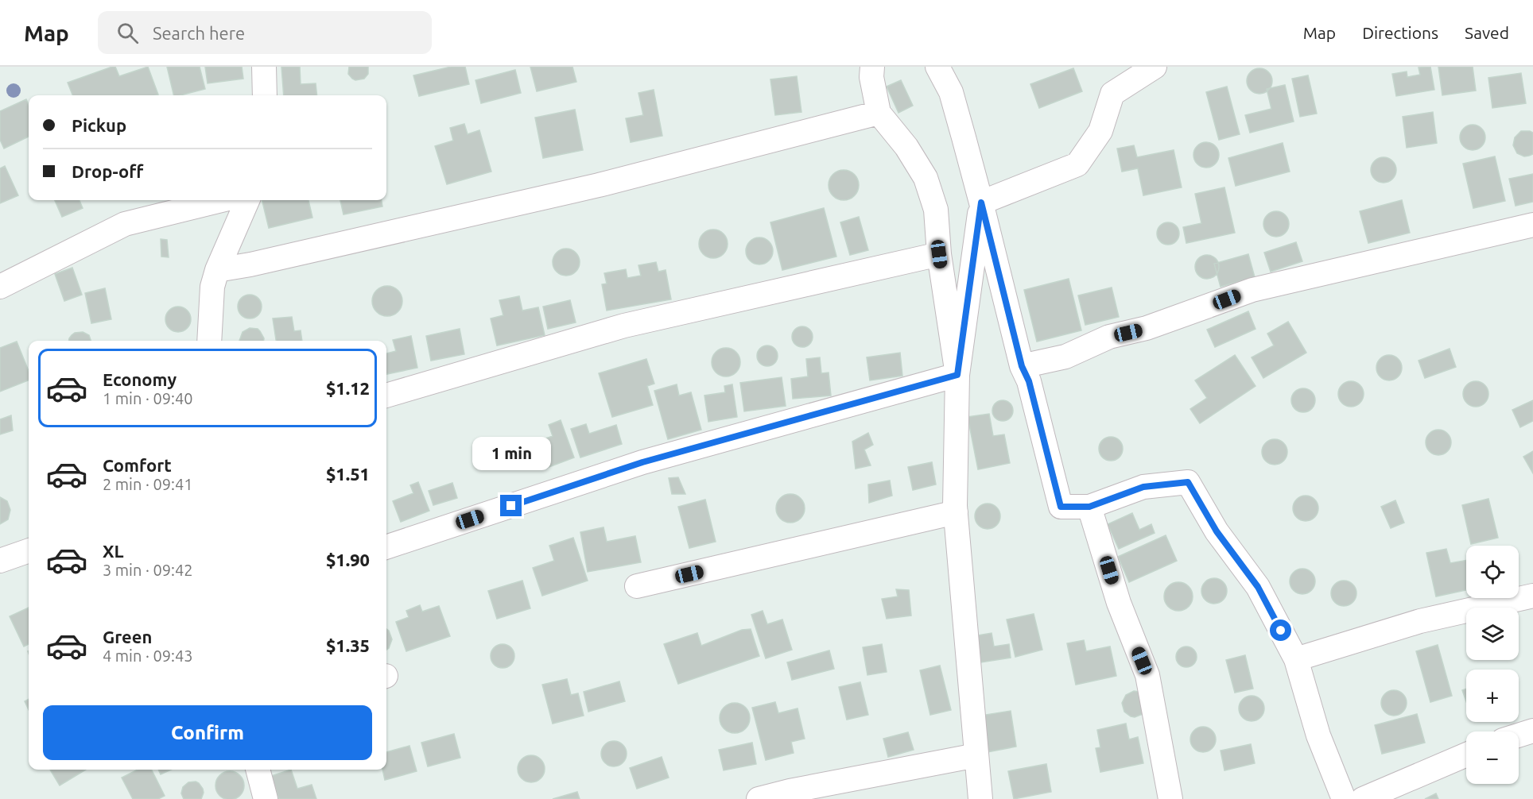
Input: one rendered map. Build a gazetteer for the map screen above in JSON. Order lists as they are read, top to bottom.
{
  "page": {
    "header": "Map",
    "search": "Search here",
    "nav": ["Map", "Directions", "Saved"],
    "banner": ["Pickup", "Drop-off"],
    "list": [
      {
        "name": "Economy",
        "note": "1 min · 09:40",
        "value": "$1.12"
      },
      {
        "name": "Comfort",
        "note": "2 min · 09:41",
        "value": "$1.51"
      },
      {
        "name": "XL",
        "note": "3 min · 09:42",
        "value": "$1.90"
      },
      {
        "name": "Green",
        "note": "4 min · 09:43",
        "value": "$1.35"
      }
    ],
    "bubble": "1 min",
    "map_buttons": ["+", "−"],
    "buttons": "Confirm"
  }
}
